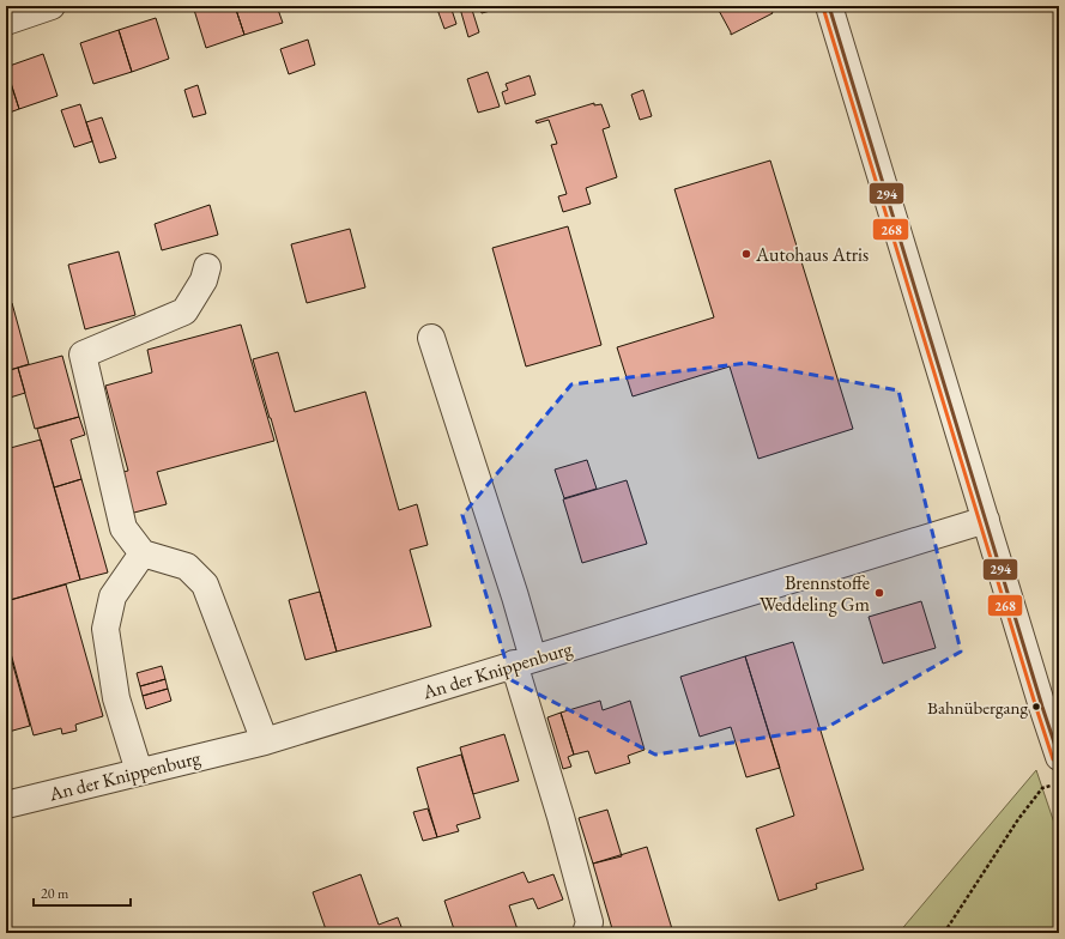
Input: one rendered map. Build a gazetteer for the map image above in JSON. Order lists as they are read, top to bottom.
{
  "streets": {
    "street": ["An der Knippenburg"]
  },
  "places": ["Autohaus Atris", "Brennstoffe Weddeling Gm", "Bahnübergang"],
  "lines": ["transit line 294", "transit line 268"],
  "scale_bar": "20 m"
}
